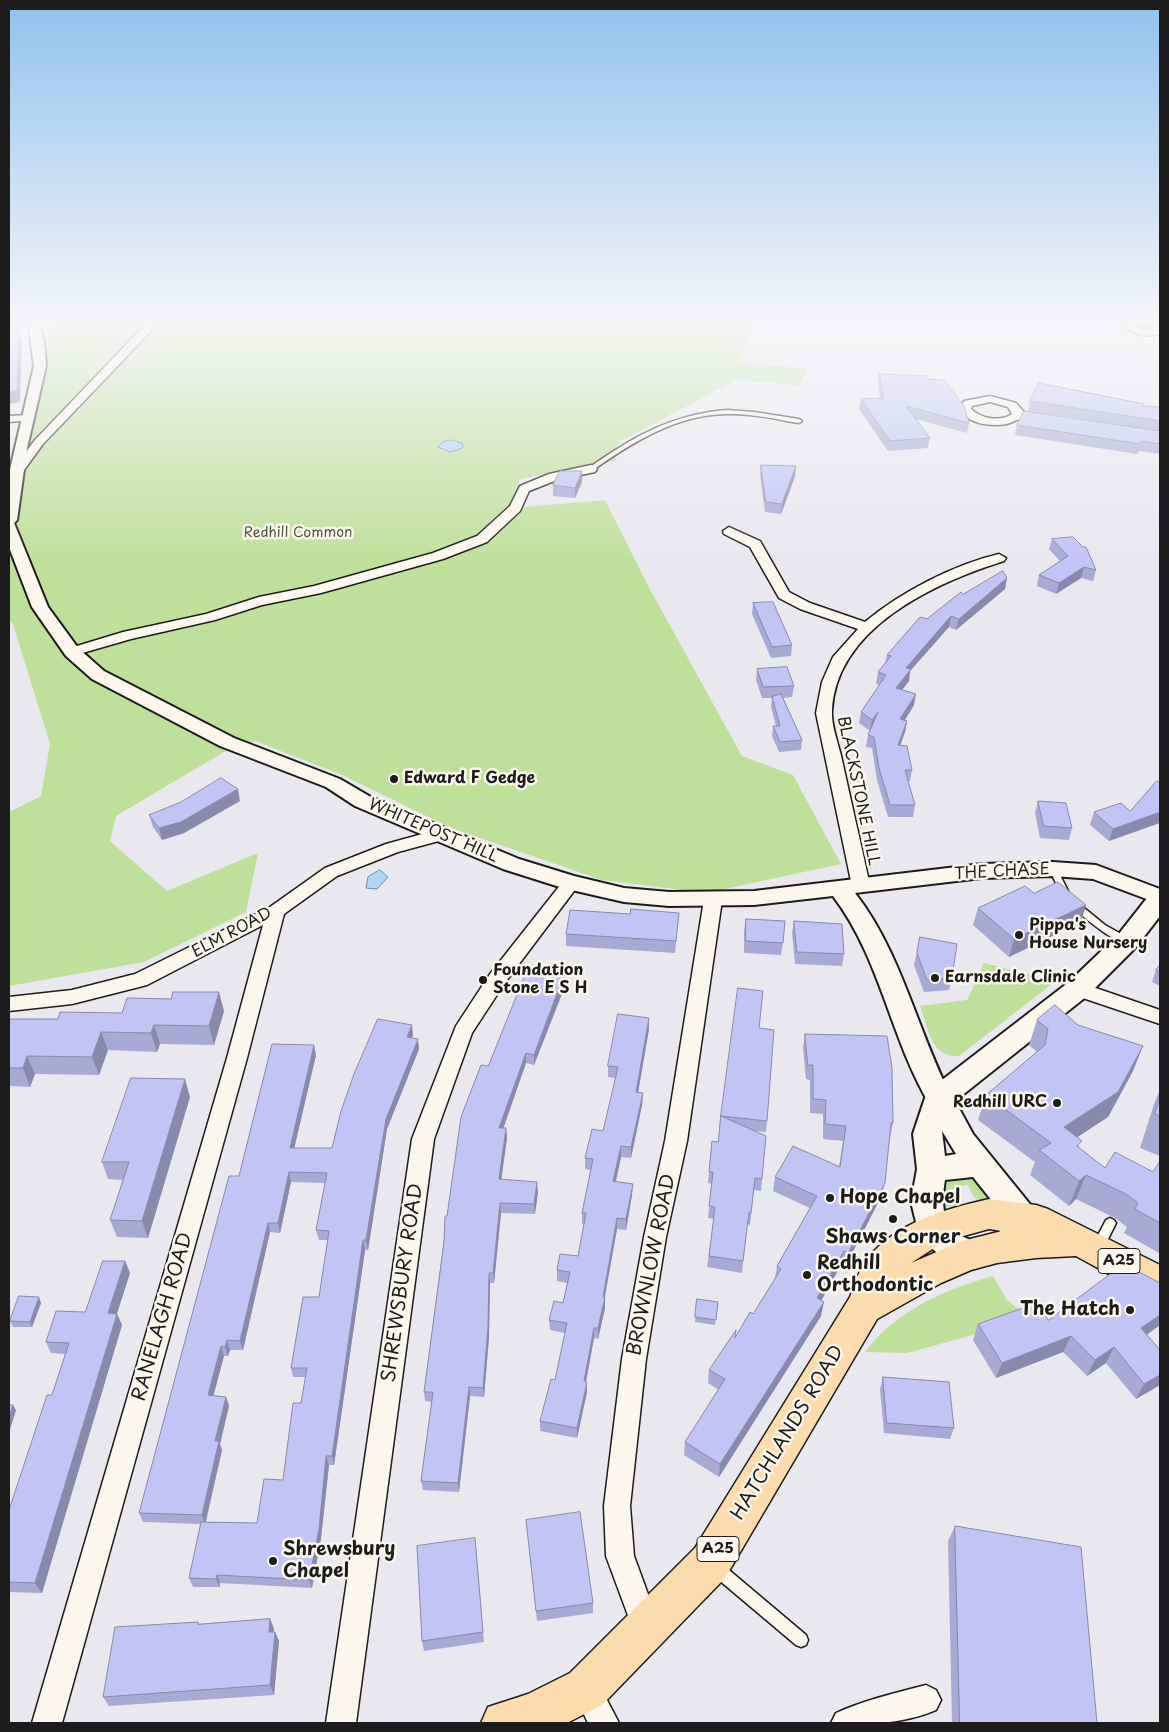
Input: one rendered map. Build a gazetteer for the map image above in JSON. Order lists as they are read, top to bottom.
{
  "streets": {
    "main road": ["A25", "HATCHLANDS ROAD"],
    "street": [
      "BLACKSTONE HILL",
      "WHITEPOST HILL",
      "THE CHASE",
      "ELM ROAD",
      "BROWNLOW ROAD",
      "SHREWSBURY ROAD",
      "RANELAGH ROAD"
    ]
  },
  "crossings": [
    ["BLACKSTONE HILL", "WHITEPOST HILL"],
    ["BLACKSTONE HILL", "THE CHASE"],
    ["WHITEPOST HILL", "THE CHASE"],
    ["WHITEPOST HILL", "ELM ROAD"],
    ["WHITEPOST HILL", "BROWNLOW ROAD"],
    ["WHITEPOST HILL", "SHREWSBURY ROAD"],
    ["ELM ROAD", "RANELAGH ROAD"],
    ["A25", "HATCHLANDS ROAD"],
    ["BROWNLOW ROAD", "HATCHLANDS ROAD"]
  ],
  "parks": ["Redhill Common"],
  "places": [
    "Edward F Gedge",
    "Pippa's House Nursery",
    "Earnsdale Clinic",
    "Foundation Stone E S H",
    "Redhill URC",
    "Hope Chapel",
    "Shaws Corner",
    "Redhill Orthodontic",
    "The Hatch",
    "Shrewsbury Chapel"
  ]
}
